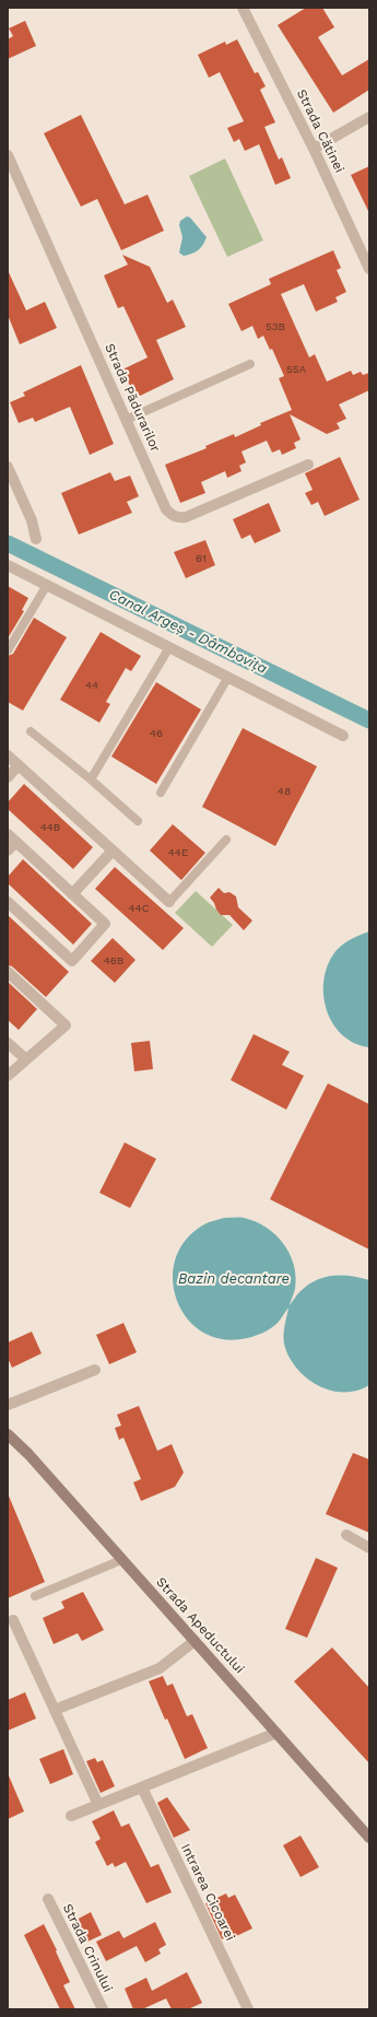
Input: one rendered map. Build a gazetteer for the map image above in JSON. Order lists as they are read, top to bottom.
{
  "streets": {
    "street": [
      "Strada Cătinei",
      "Strada Pădurarilor",
      "Strada Apeductului",
      "Intrarea Cicoarei",
      "Strada Crinului"
    ]
  },
  "water": ["Canal Argeș - Dâmbovița", "Bazin decantare"],
  "house_numbers": [
    "53B",
    "55A",
    "61",
    "44",
    "46",
    "48",
    "44B",
    "44E",
    "44C",
    "46B"
  ]
}
